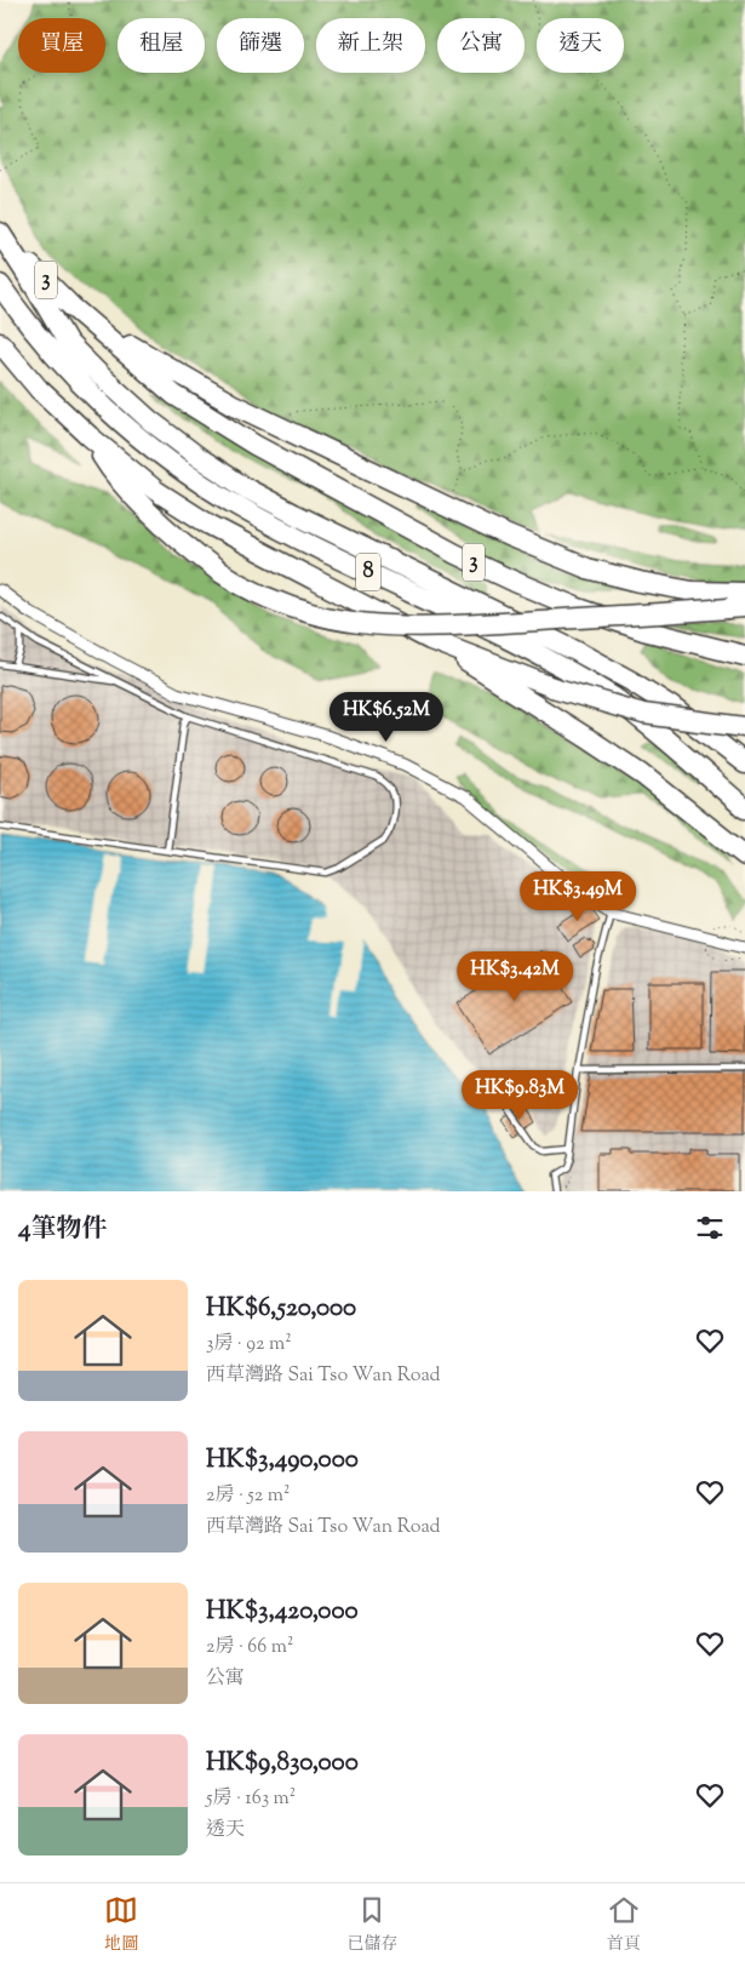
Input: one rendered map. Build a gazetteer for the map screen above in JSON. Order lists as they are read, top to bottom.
{
  "streets": {
    "highway": ["3", "8"]
  },
  "crossings": [
    ["3", "8"]
  ],
  "page": {
    "chip": [
      "買屋",
      "租屋",
      "篩選",
      "新上架",
      "公寓",
      "透天"
    ],
    "price": [
      "HK$6.52M",
      "HK$3.49M",
      "HK$3.42M",
      "HK$9.83M"
    ],
    "heading": "4筆物件",
    "list": [
      {
        "name": "HK$6,520,000",
        "note": "3房 · 92 m² · 西草灣路 Sai Tso Wan Road"
      },
      {
        "name": "HK$3,490,000",
        "note": "2房 · 52 m² · 西草灣路 Sai Tso Wan Road"
      },
      {
        "name": "HK$3,420,000",
        "note": "2房 · 66 m² · 公寓"
      },
      {
        "name": "HK$9,830,000",
        "note": "5房 · 163 m² · 透天"
      }
    ],
    "tabs": ["地圖", "已儲存", "首頁"]
  }
}
